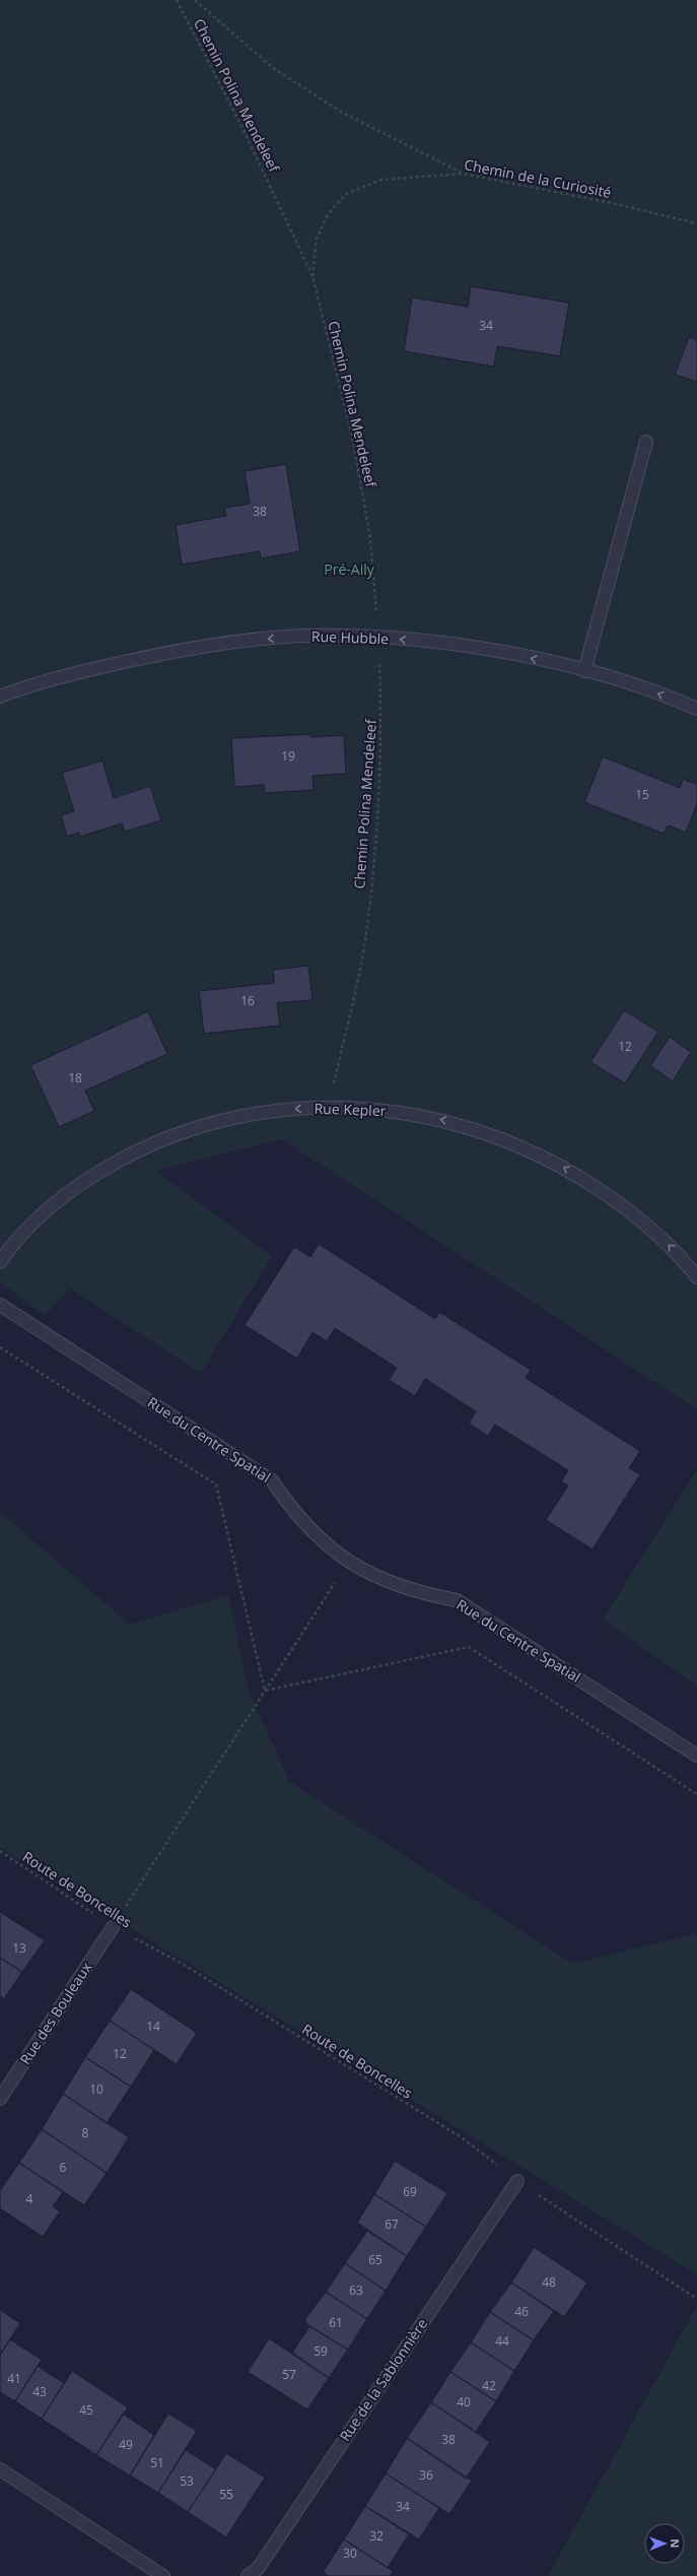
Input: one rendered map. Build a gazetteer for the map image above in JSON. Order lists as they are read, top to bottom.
{
  "streets": {
    "street": [
      "Rue Hubble",
      "Rue Kepler",
      "Rue du Centre Spatial",
      "Rue des Bouleaux",
      "Rue de la Sablonnière"
    ],
    "path": ["Chemin Polina Mendeleef", "Chemin de la Curiosité", "Route de Boncelles"]
  },
  "crossings": [
    ["Chemin Polina Mendeleef", "Chemin de la Curiosité"],
    ["Chemin Polina Mendeleef", "Rue Hubble"],
    ["Chemin Polina Mendeleef", "Rue Kepler"],
    ["Route de Boncelles", "Rue des Bouleaux"],
    ["Route de Boncelles", "Rue de la Sablonnière"]
  ],
  "one_way": ["Rue Hubble", "Rue Kepler"],
  "parks": ["Pré-Aily"],
  "house_numbers": [
    "34",
    "38",
    "19",
    "15",
    "16",
    "12",
    "18",
    "13",
    "14",
    "12",
    "10",
    "8",
    "6",
    "69",
    "4",
    "67",
    "65",
    "48",
    "63",
    "46",
    "61",
    "44",
    "59",
    "57",
    "41",
    "42",
    "43",
    "40",
    "45",
    "38",
    "49",
    "51",
    "36",
    "53",
    "55",
    "34",
    "32",
    "30"
  ],
  "north": "right"
}
